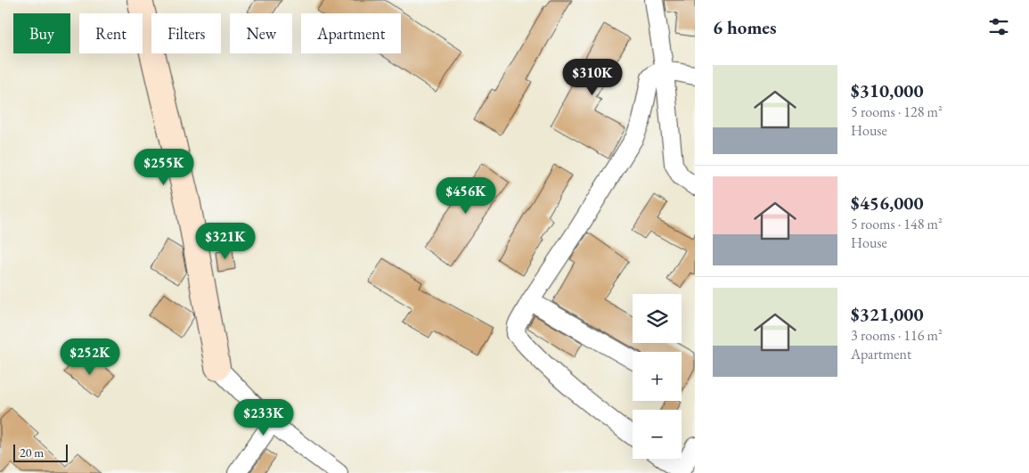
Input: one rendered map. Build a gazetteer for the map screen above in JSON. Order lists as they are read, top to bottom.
{
  "scale_bar": "20 m",
  "page": {
    "heading": "6 homes",
    "chip": [
      "Buy",
      "Rent",
      "Filters",
      "New",
      "Apartment"
    ],
    "list": [
      {
        "name": "$310,000",
        "note": "5 rooms · 128 m² · House"
      },
      {
        "name": "$456,000",
        "note": "5 rooms · 148 m² · House"
      },
      {
        "name": "$321,000",
        "note": "3 rooms · 116 m² · Apartment"
      }
    ],
    "price": [
      "$310K",
      "$255K",
      "$456K",
      "$321K",
      "$252K",
      "$233K"
    ],
    "map_buttons": ["+", "−"],
    "scale": "20 m"
  }
}
